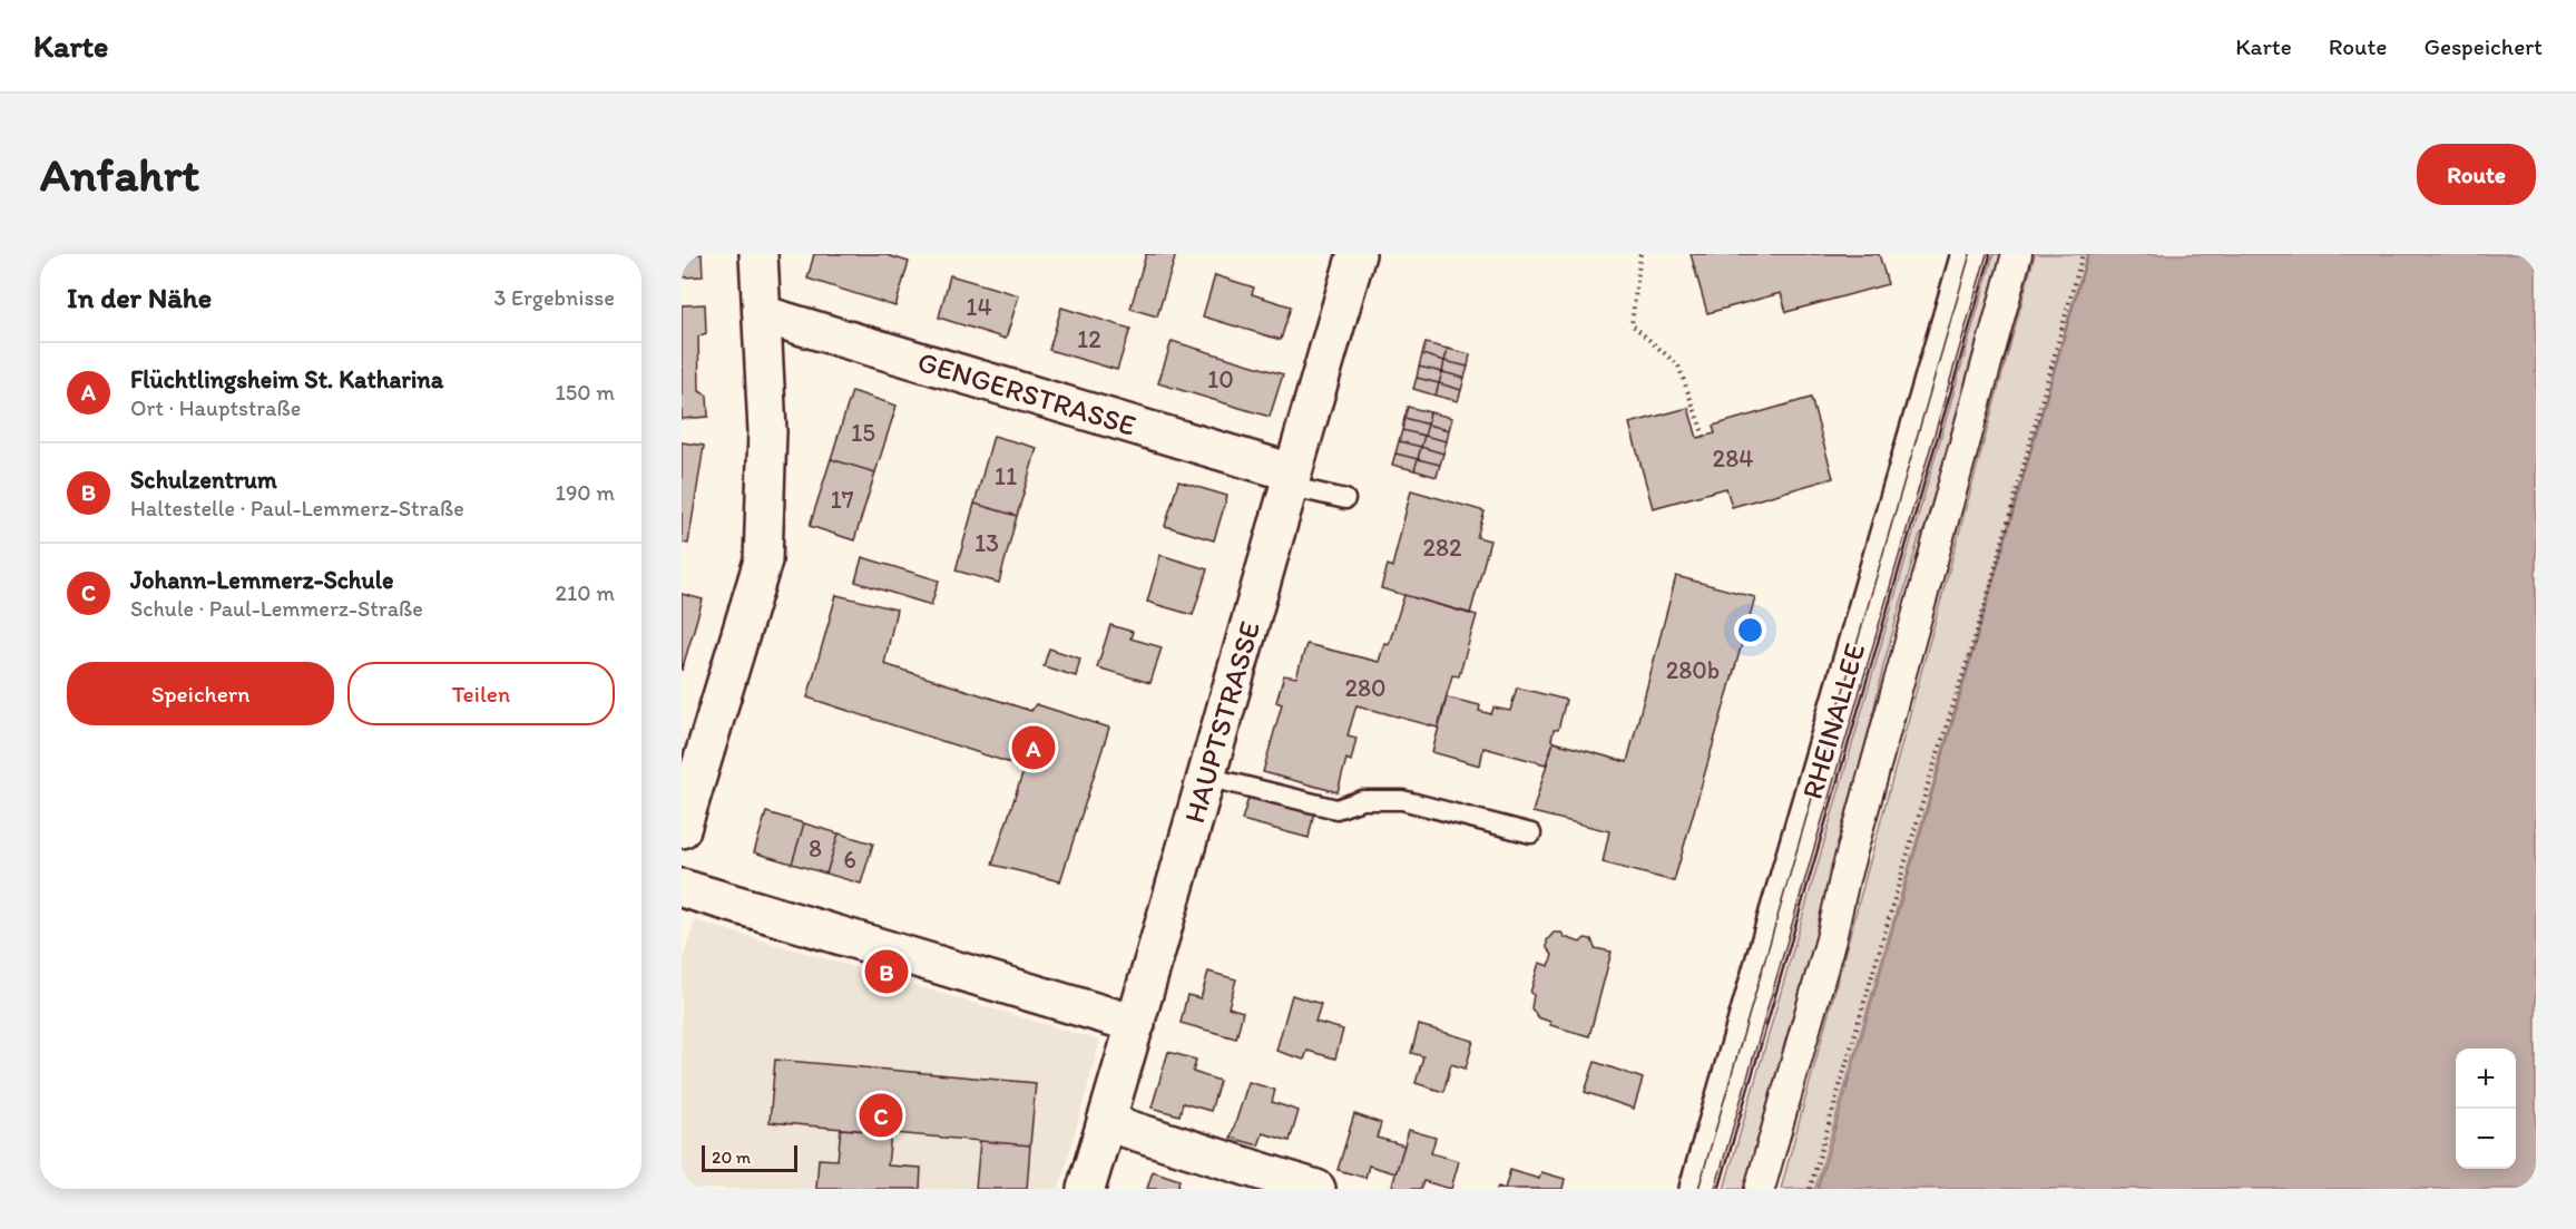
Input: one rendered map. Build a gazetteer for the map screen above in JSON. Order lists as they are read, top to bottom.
{
  "streets": {
    "street": ["GENGERSTRASSE", "RHEINALLEE", "HAUPTSTRASSE"]
  },
  "crossings": [
    ["GENGERSTRASSE", "HAUPTSTRASSE"]
  ],
  "house_numbers": [
    "14",
    "12",
    "10",
    "15",
    "284",
    "11",
    "17",
    "13",
    "282",
    "280b",
    "280",
    "8",
    "6"
  ],
  "scale_bar": "20 m",
  "page": {
    "header": "Karte",
    "nav": ["Karte", "Route", "Gespeichert"],
    "buttons": [
      "Route",
      ["Speichern", "Teilen"]
    ],
    "title": "Anfahrt",
    "heading": ["In der Nähe", "3 Ergebnisse"],
    "list": [
      {
        "mark": "A",
        "name": "Flüchtlingsheim St. Katharina",
        "note": "Ort · Hauptstraße",
        "value": "150 m"
      },
      {
        "mark": "B",
        "name": "Schulzentrum",
        "note": "Haltestelle · Paul-Lemmerz-Straße",
        "value": "190 m"
      },
      {
        "mark": "C",
        "name": "Johann-Lemmerz-Schule",
        "note": "Schule · Paul-Lemmerz-Straße",
        "value": "210 m"
      }
    ],
    "pins": ["A", "B", "C"],
    "map_buttons": ["+", "−"],
    "scale": "20 m"
  }
}
